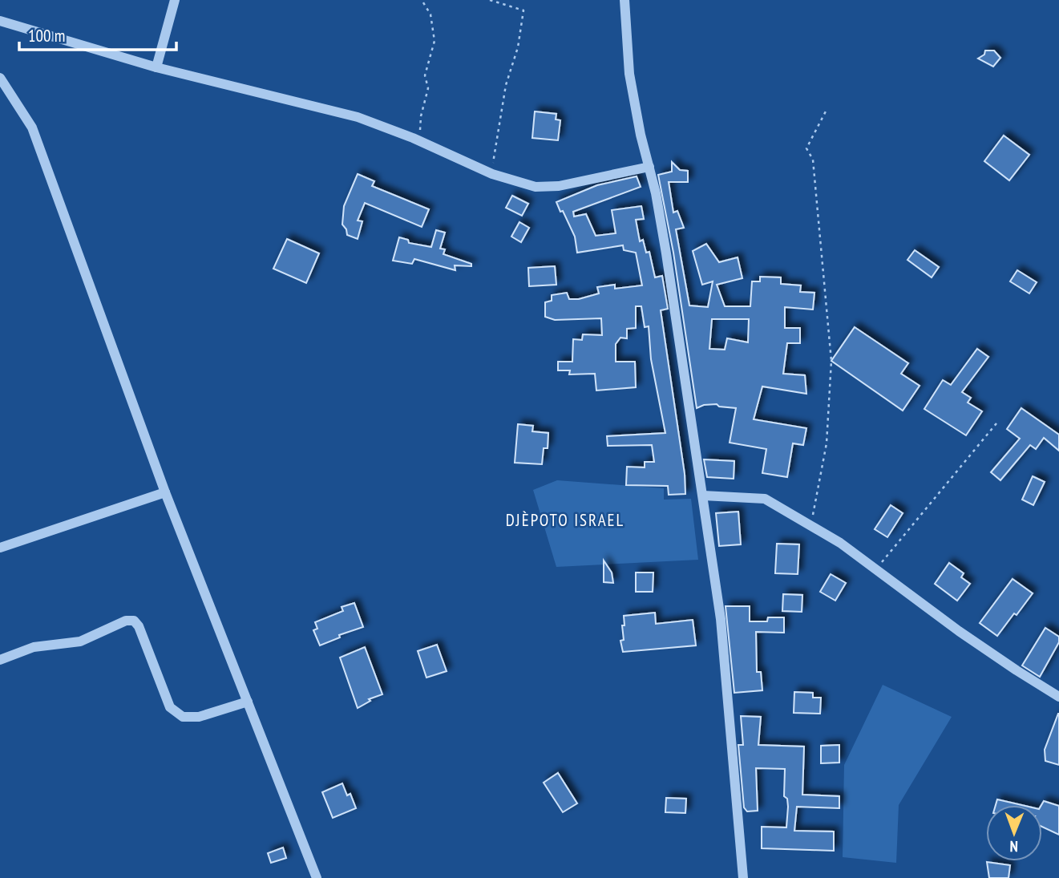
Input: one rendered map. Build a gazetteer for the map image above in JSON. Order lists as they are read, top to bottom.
{
  "districts": ["DJÈPOTO ISRAEL"],
  "scale_bar": "100 m",
  "north": "bottom"
}
